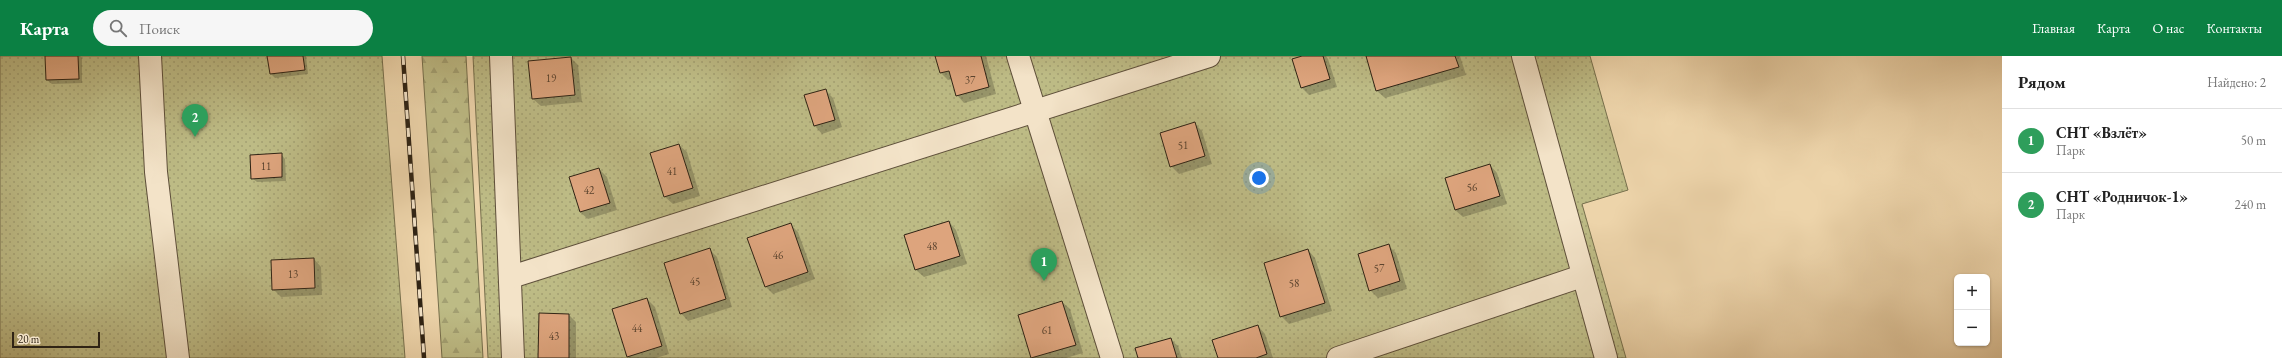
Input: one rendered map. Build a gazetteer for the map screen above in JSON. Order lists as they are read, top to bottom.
{
  "house_numbers": [
    "19",
    "37",
    "51",
    "11",
    "41",
    "56",
    "42",
    "48",
    "46",
    "57",
    "13",
    "45",
    "58",
    "44",
    "61",
    "43"
  ],
  "scale_bar": "20 m",
  "page": {
    "header": "Карта",
    "search": "Поиск",
    "nav": [
      "Главная",
      "Карта",
      "О нас",
      "Контакты"
    ],
    "heading": ["Рядом", "Найдено: 2"],
    "pins": ["2", "1"],
    "list": [
      {
        "mark": "1",
        "name": "СНТ «Взлёт»",
        "note": "Парк",
        "value": "50 m"
      },
      {
        "mark": "2",
        "name": "СНТ «Родничок-1»",
        "note": "Парк",
        "value": "240 m"
      }
    ],
    "map_buttons": ["+", "−"],
    "scale": "20 m"
  }
}
